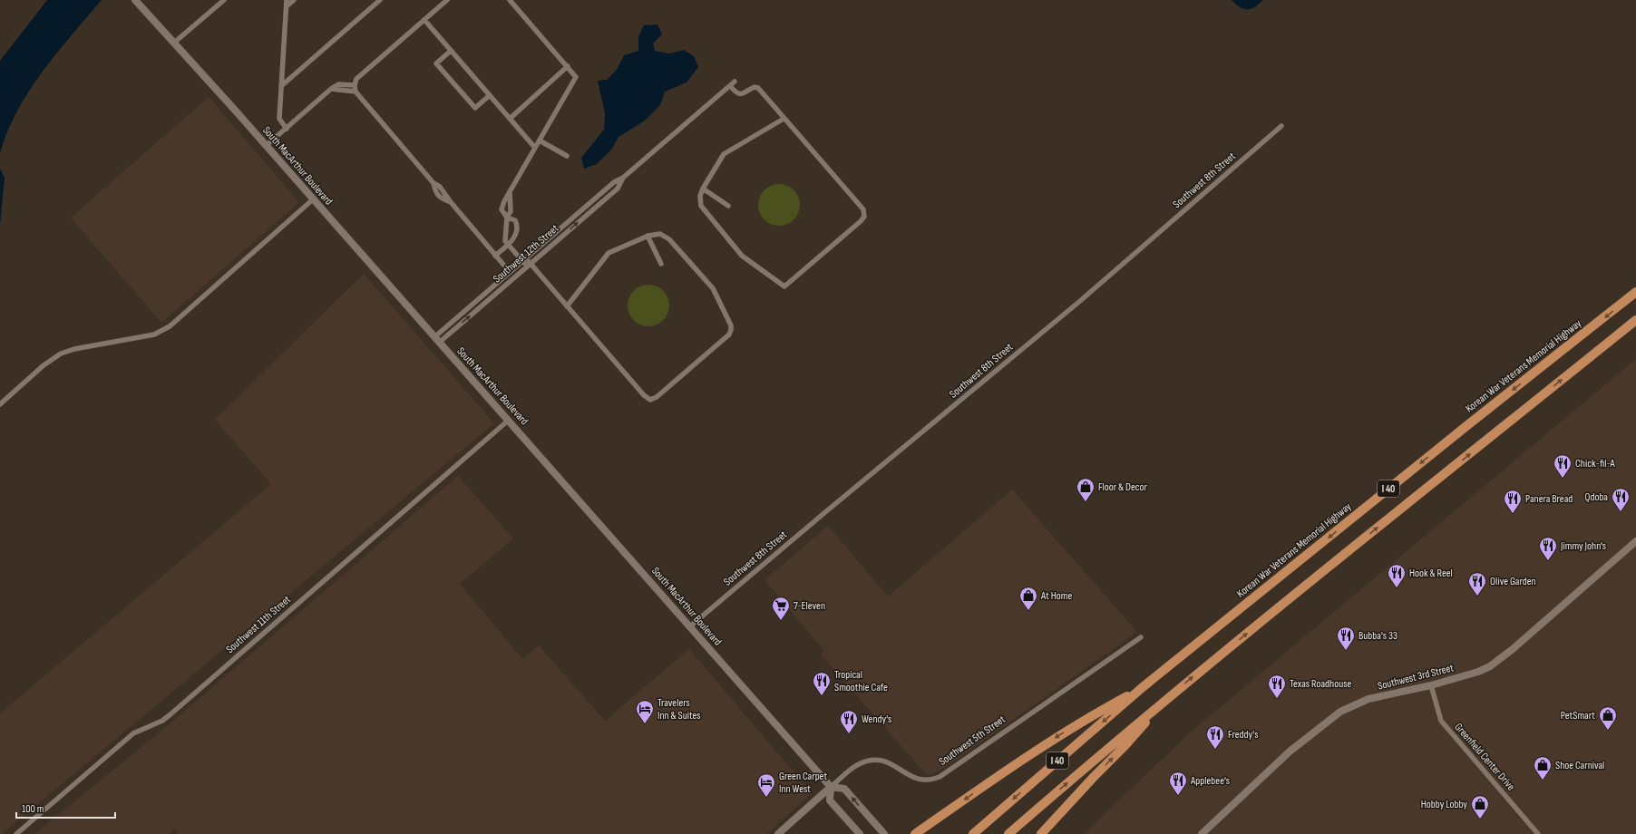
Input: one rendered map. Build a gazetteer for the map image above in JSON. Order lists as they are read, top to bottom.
{
  "streets": {
    "highway": ["Korean War Veterans Memorial Highway", "I 40"],
    "main road": ["South MacArthur Boulevard", "Southwest 3rd Street", "Southwest 5th Street"],
    "street": [
      "Southwest 8th Street",
      "Southwest 12th Street",
      "Southwest 11th Street",
      "Greenfield Center Drive"
    ]
  },
  "crossings": [
    ["South MacArthur Boulevard", "Southwest 8th Street"],
    ["South MacArthur Boulevard", "Southwest 12th Street"],
    ["South MacArthur Boulevard", "Southwest 11th Street"],
    ["South MacArthur Boulevard", "Southwest 5th Street"],
    ["Southwest 3rd Street", "Greenfield Center Drive"]
  ],
  "places": {
    "restaurant": [
      "Chick-fil-A",
      "Qdoba",
      "Panera Bread",
      "Jimmy John's",
      "Hook & Reel",
      "Olive Garden",
      "Bubba's 33",
      "Tropical Smoothie Cafe",
      "Texas Roadhouse",
      "Wendy's",
      "Freddy's",
      "Applebee's"
    ],
    "shop": [
      "Floor & Decor",
      "At Home",
      "PetSmart",
      "Shoe Carnival",
      "Hobby Lobby"
    ],
    "supermarket": ["7-Eleven"],
    "hotel": ["Travelers Inn & Suites", "Green Carpet Inn West"]
  },
  "scale_bar": "100 m"
}
